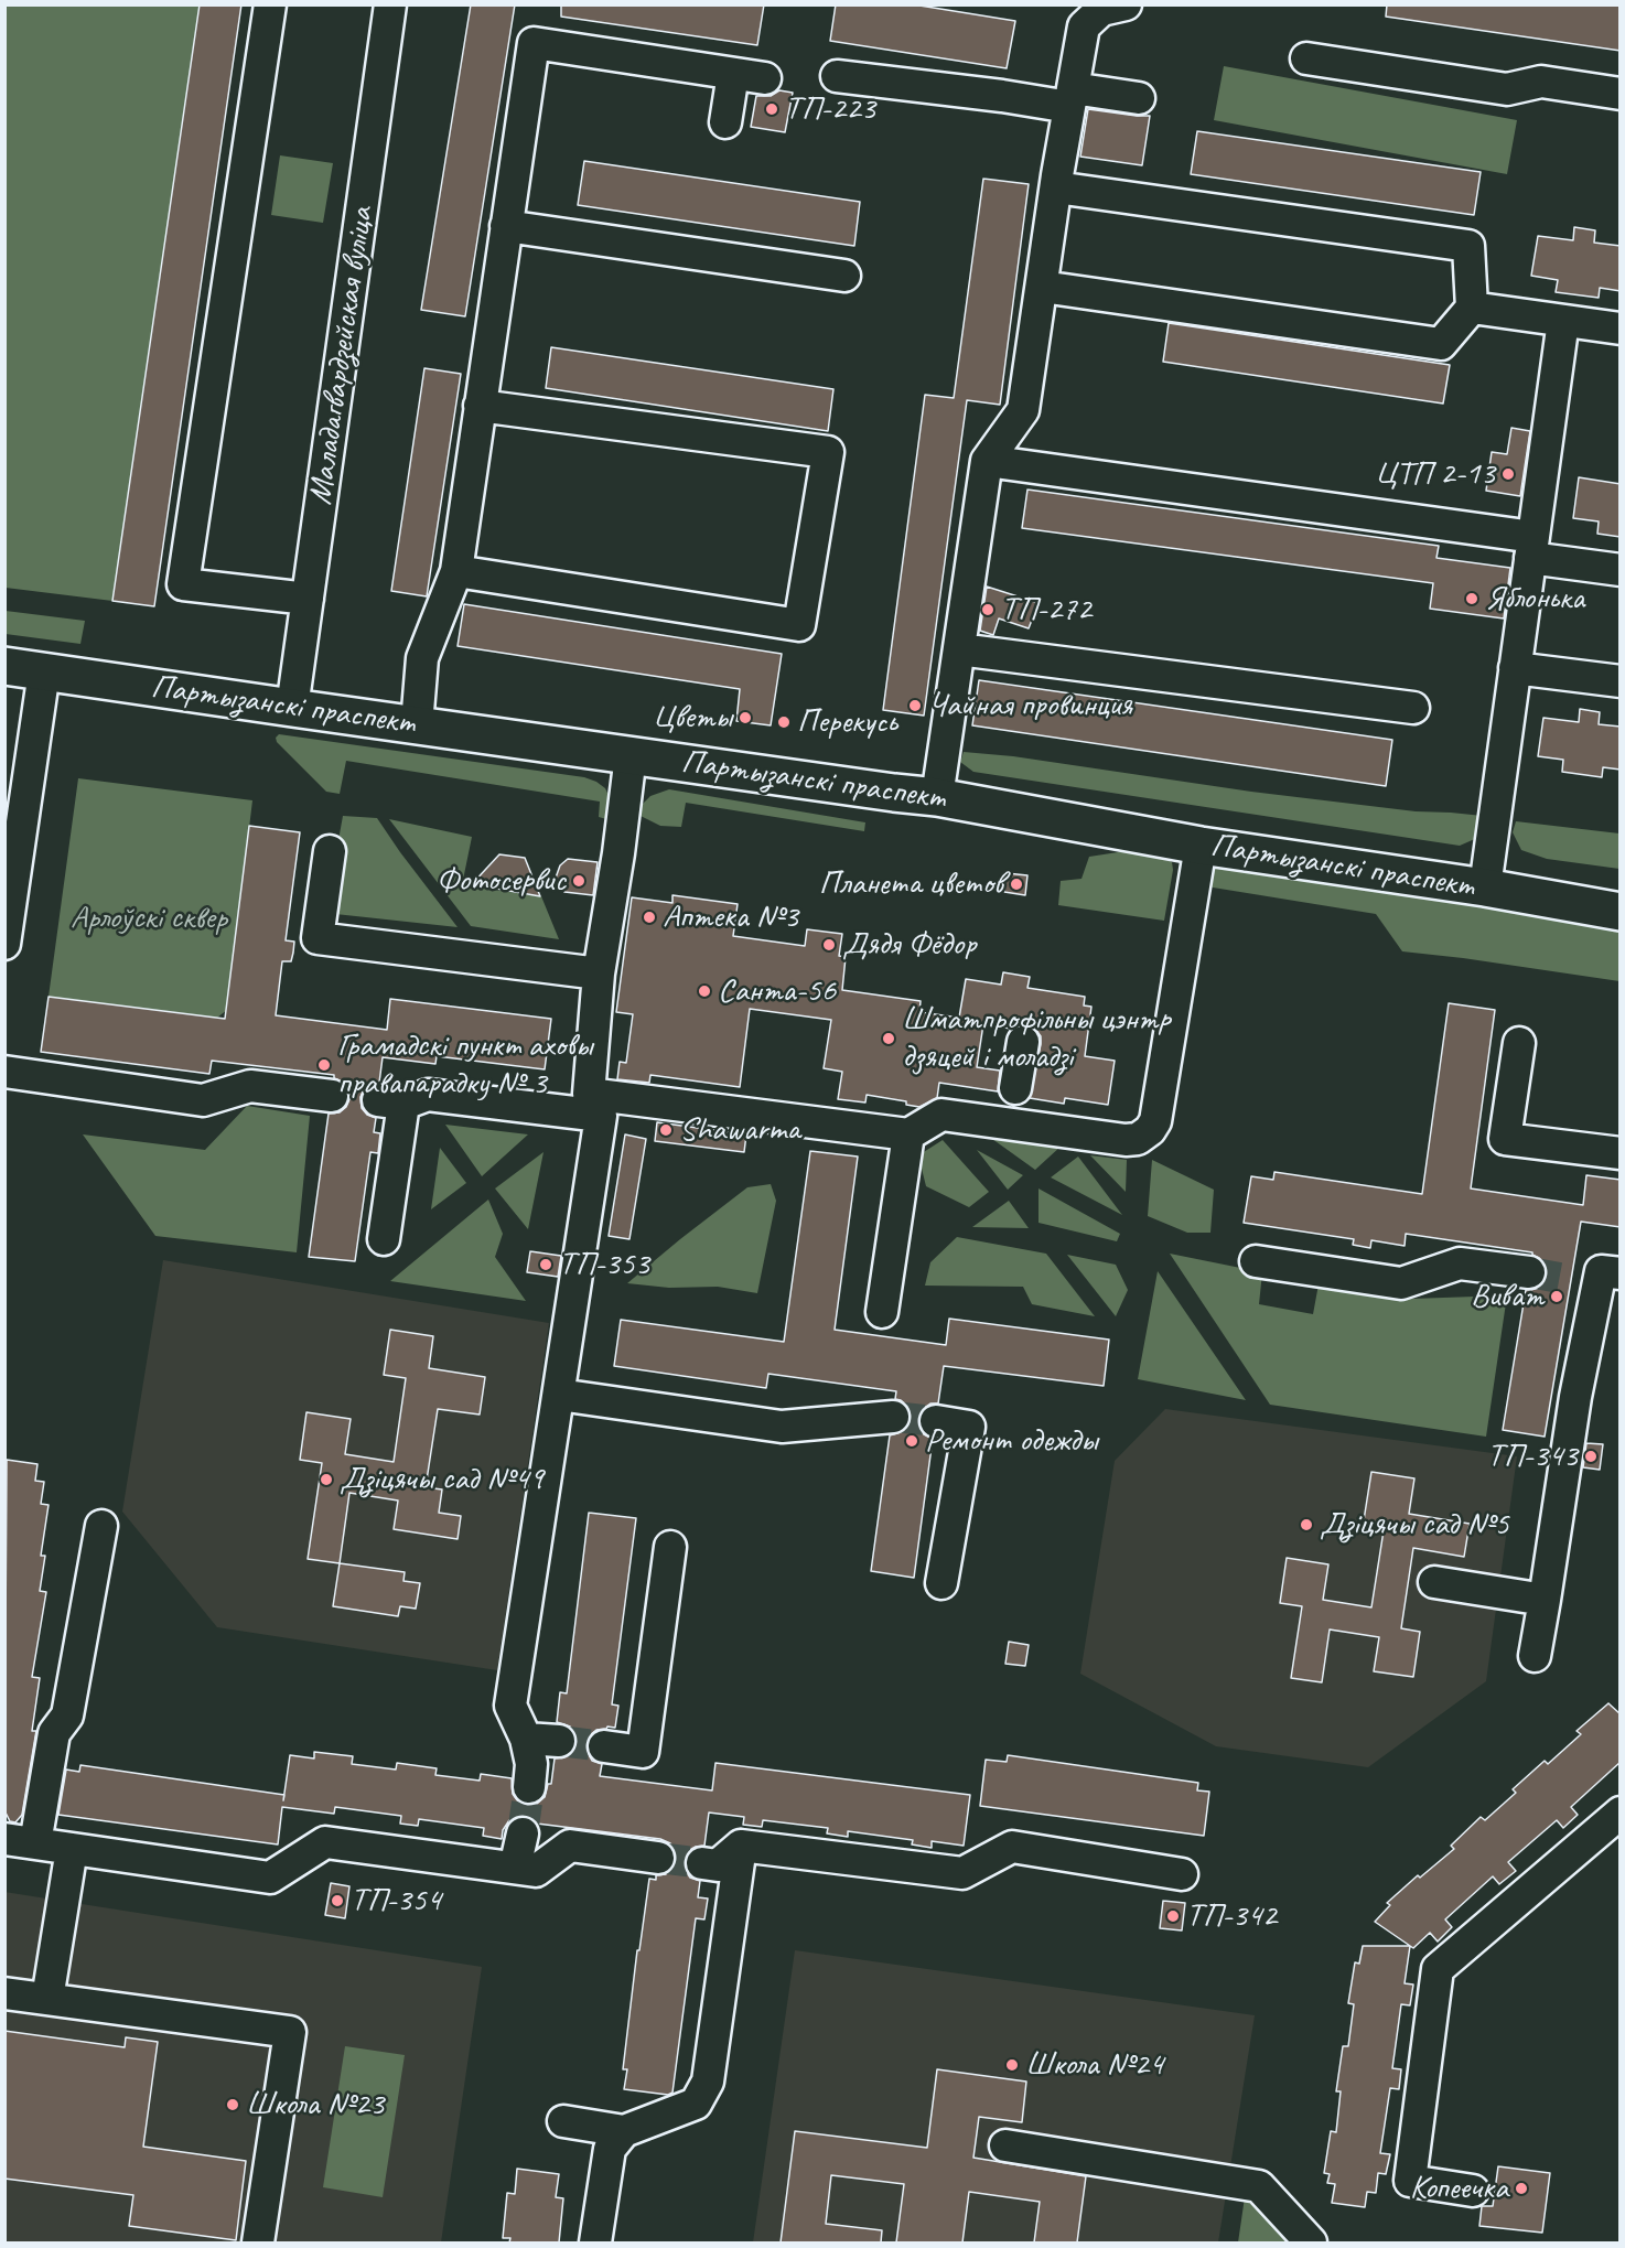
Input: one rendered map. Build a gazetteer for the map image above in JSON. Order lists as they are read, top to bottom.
{
  "streets": {
    "main road": ["Партызанскі праспект"],
    "street": ["Маладагвардзейская вуліца"]
  },
  "crossings": [
    ["Маладагвардзейская вуліца", "Партызанскі праспект"]
  ],
  "parks": ["Арлоўскі сквер"],
  "places": [
    "ТП-223",
    "ЦТП 2-13",
    "Яблонька",
    "ТП-272",
    "Чайная провинция",
    "Цветы",
    "Перекусь",
    "Фотосервис",
    "Планета цветов",
    "Аптека №3",
    "Дядя Фёдор",
    "Санта-56",
    "Шматпрофільны цэнтр дзяцей і моладзі",
    "Грамадскі пункт аховы правапарадку № 3",
    "Shawarma",
    "ТП-353",
    "Виват",
    "Ремонт одежды",
    "ТП-343",
    "Дзіцячы сад №49",
    "Дзіцячы сад №5",
    "ТП-354",
    "ТП-342",
    "Школа №24",
    "Школа №23",
    "Копеечка"
  ]
}
